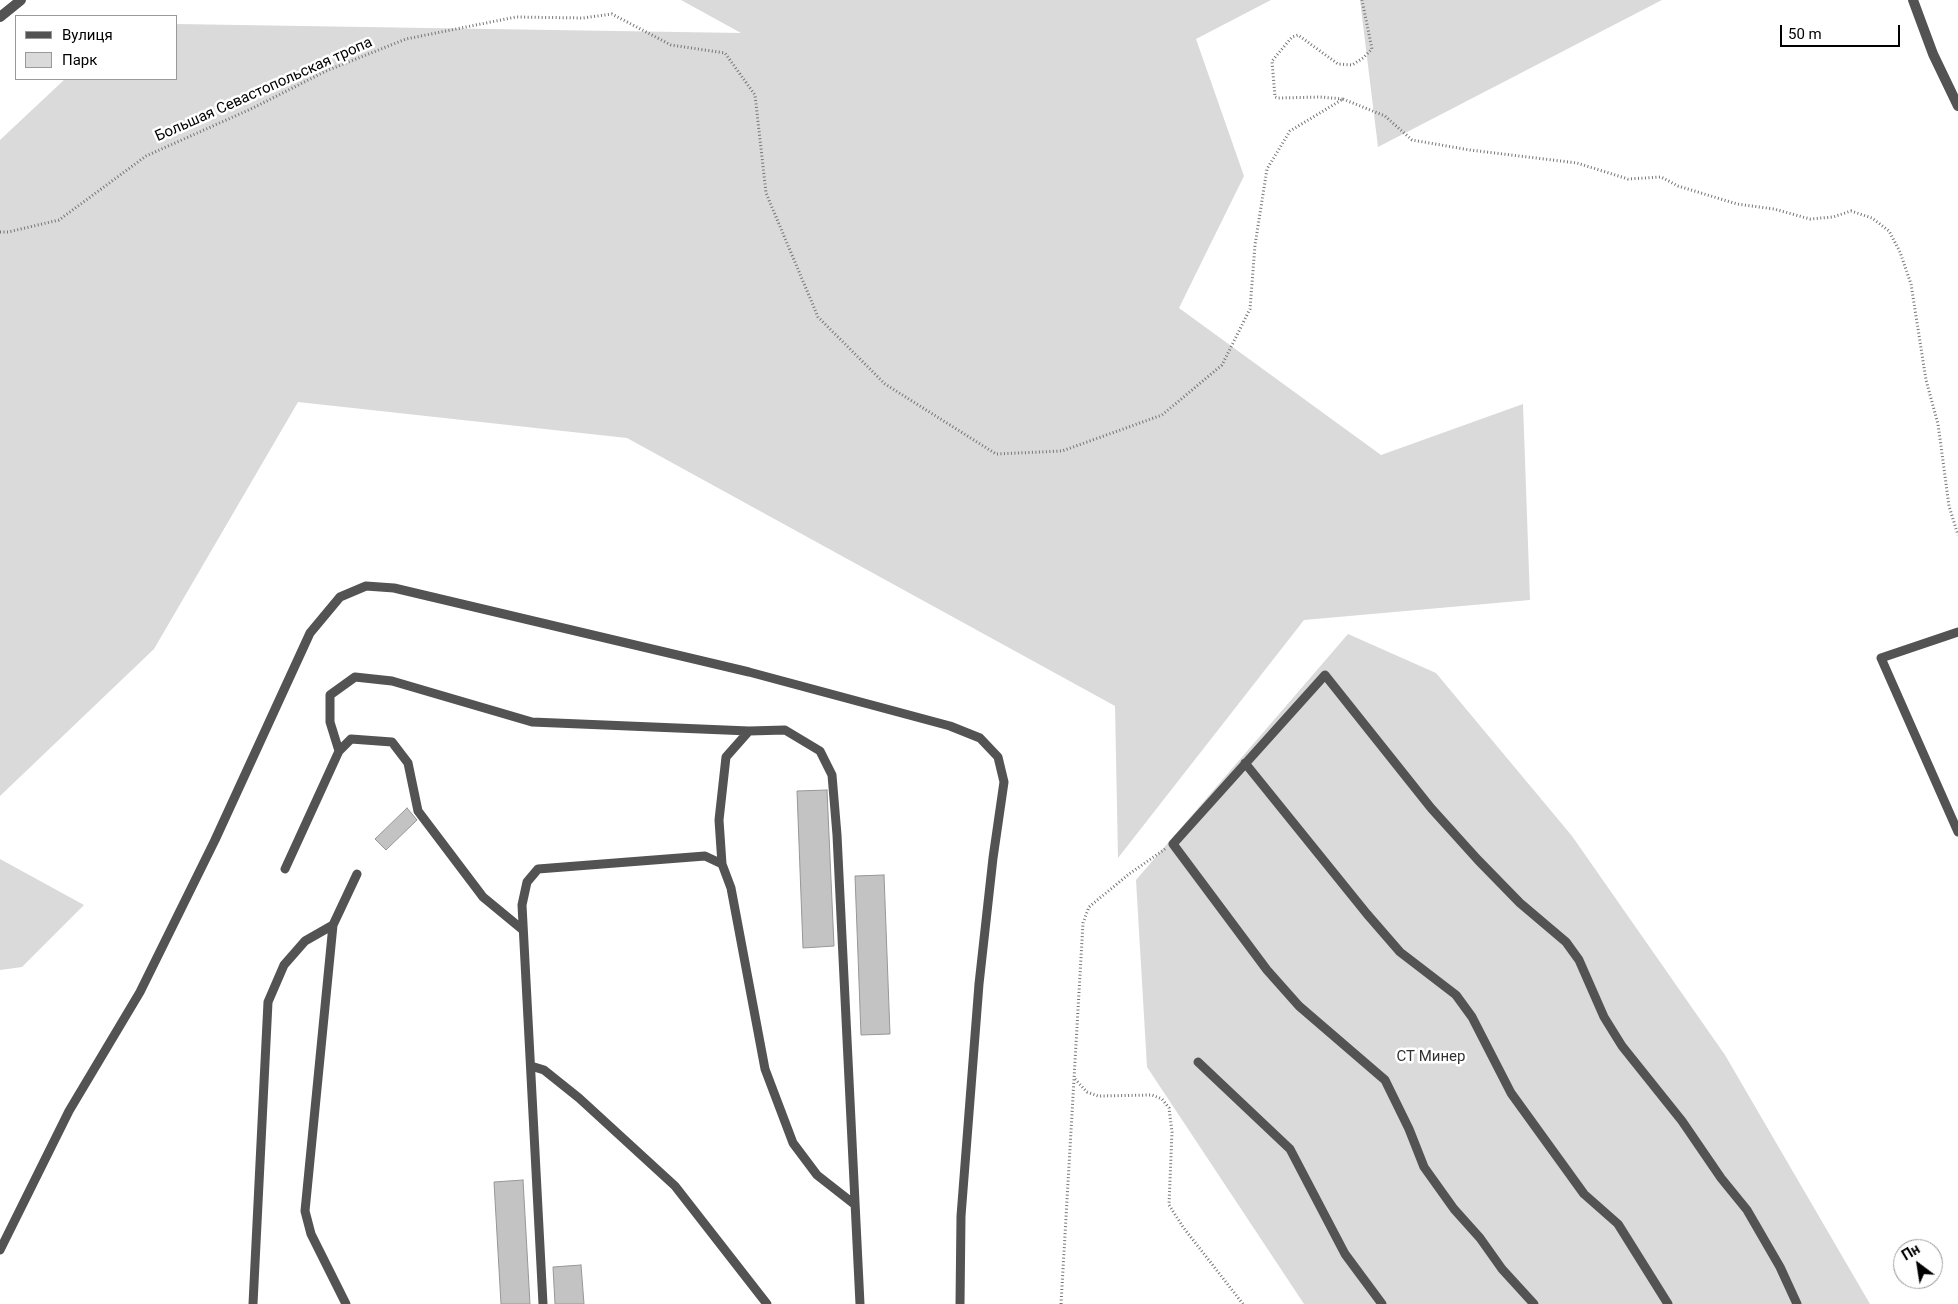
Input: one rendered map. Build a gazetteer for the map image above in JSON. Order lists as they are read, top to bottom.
{
  "streets": {
    "path": ["Большая Севастопольская тропа"]
  },
  "parks": ["СТ Минер"],
  "legend": ["Вулиця", "Парк"],
  "scale_bar": "50 m",
  "north": "top left"
}
